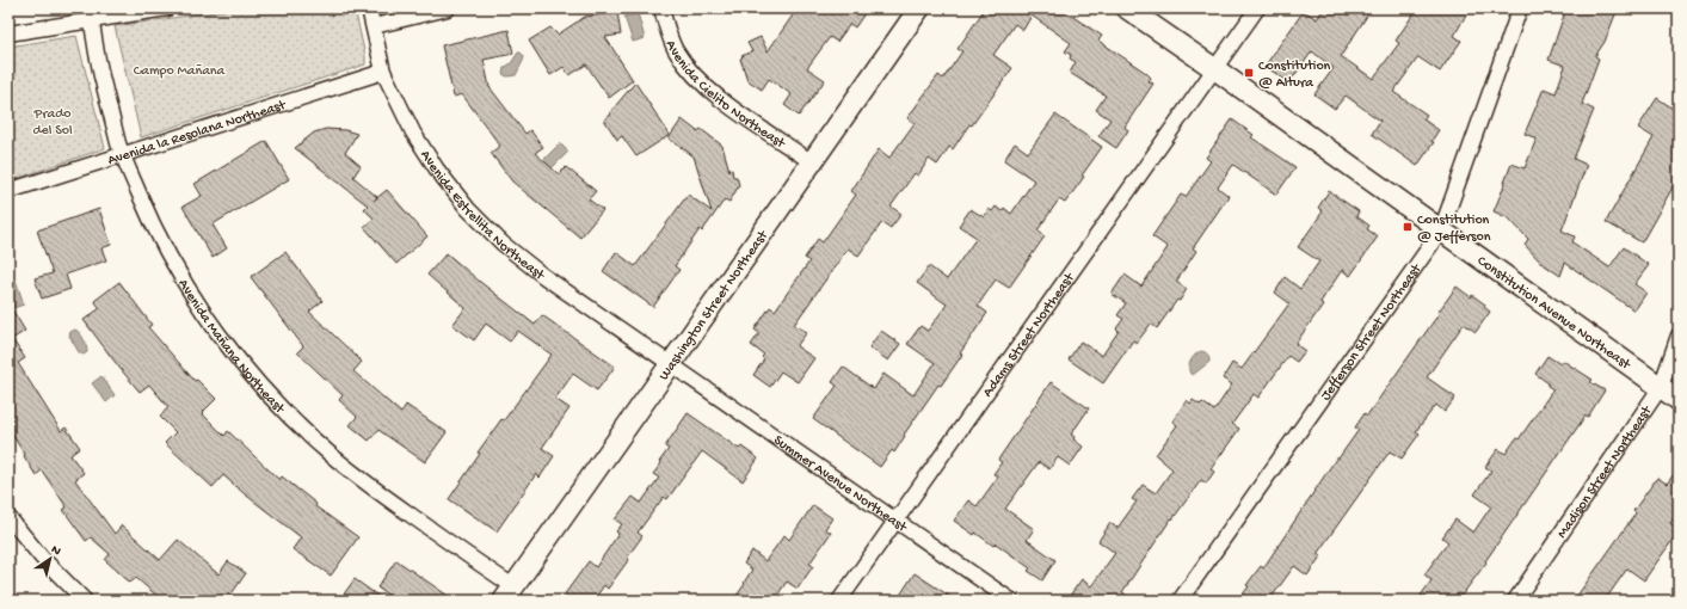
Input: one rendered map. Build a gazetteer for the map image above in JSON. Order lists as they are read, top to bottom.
{
  "streets": {
    "street": [
      "Avenida Cielito Northeast",
      "Avenida la Resolana Northeast",
      "Avenida Estrellita Northeast",
      "Washington Street Northeast",
      "Constitution Avenue Northeast",
      "Jefferson Street Northeast",
      "Adams Street Northeast",
      "Avenida Mañana Northeast",
      "Madison Street Northeast",
      "Summer Avenue Northeast"
    ]
  },
  "crossings": [
    ["Avenida Cielito Northeast", "Washington Street Northeast"],
    ["Avenida la Resolana Northeast", "Avenida Estrellita Northeast"],
    ["Avenida la Resolana Northeast", "Avenida Mañana Northeast"],
    ["Avenida Estrellita Northeast", "Washington Street Northeast"],
    ["Avenida Estrellita Northeast", "Summer Avenue Northeast"],
    ["Washington Street Northeast", "Avenida Mañana Northeast"],
    ["Washington Street Northeast", "Summer Avenue Northeast"],
    ["Constitution Avenue Northeast", "Jefferson Street Northeast"],
    ["Constitution Avenue Northeast", "Adams Street Northeast"],
    ["Constitution Avenue Northeast", "Madison Street Northeast"],
    ["Adams Street Northeast", "Summer Avenue Northeast"]
  ],
  "parks": ["Campo Mañana", "Prado del Sol"],
  "places": {
    "transit": ["Constitution @ Altura", "Constitution @ Jefferson"]
  },
  "north": "top right"
}
